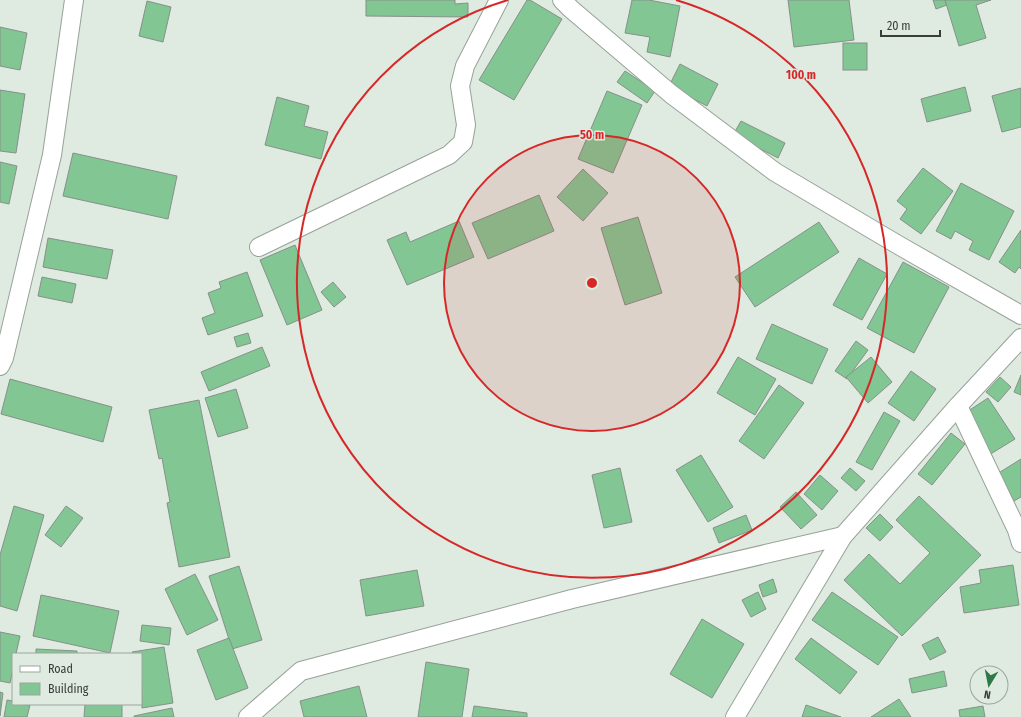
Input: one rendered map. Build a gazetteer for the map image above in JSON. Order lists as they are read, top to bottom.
{
  "legend": ["Road", "Building"],
  "scale_bar": "20 m",
  "north": "bottom",
  "rings": ["100 m", "50 m"]
}
